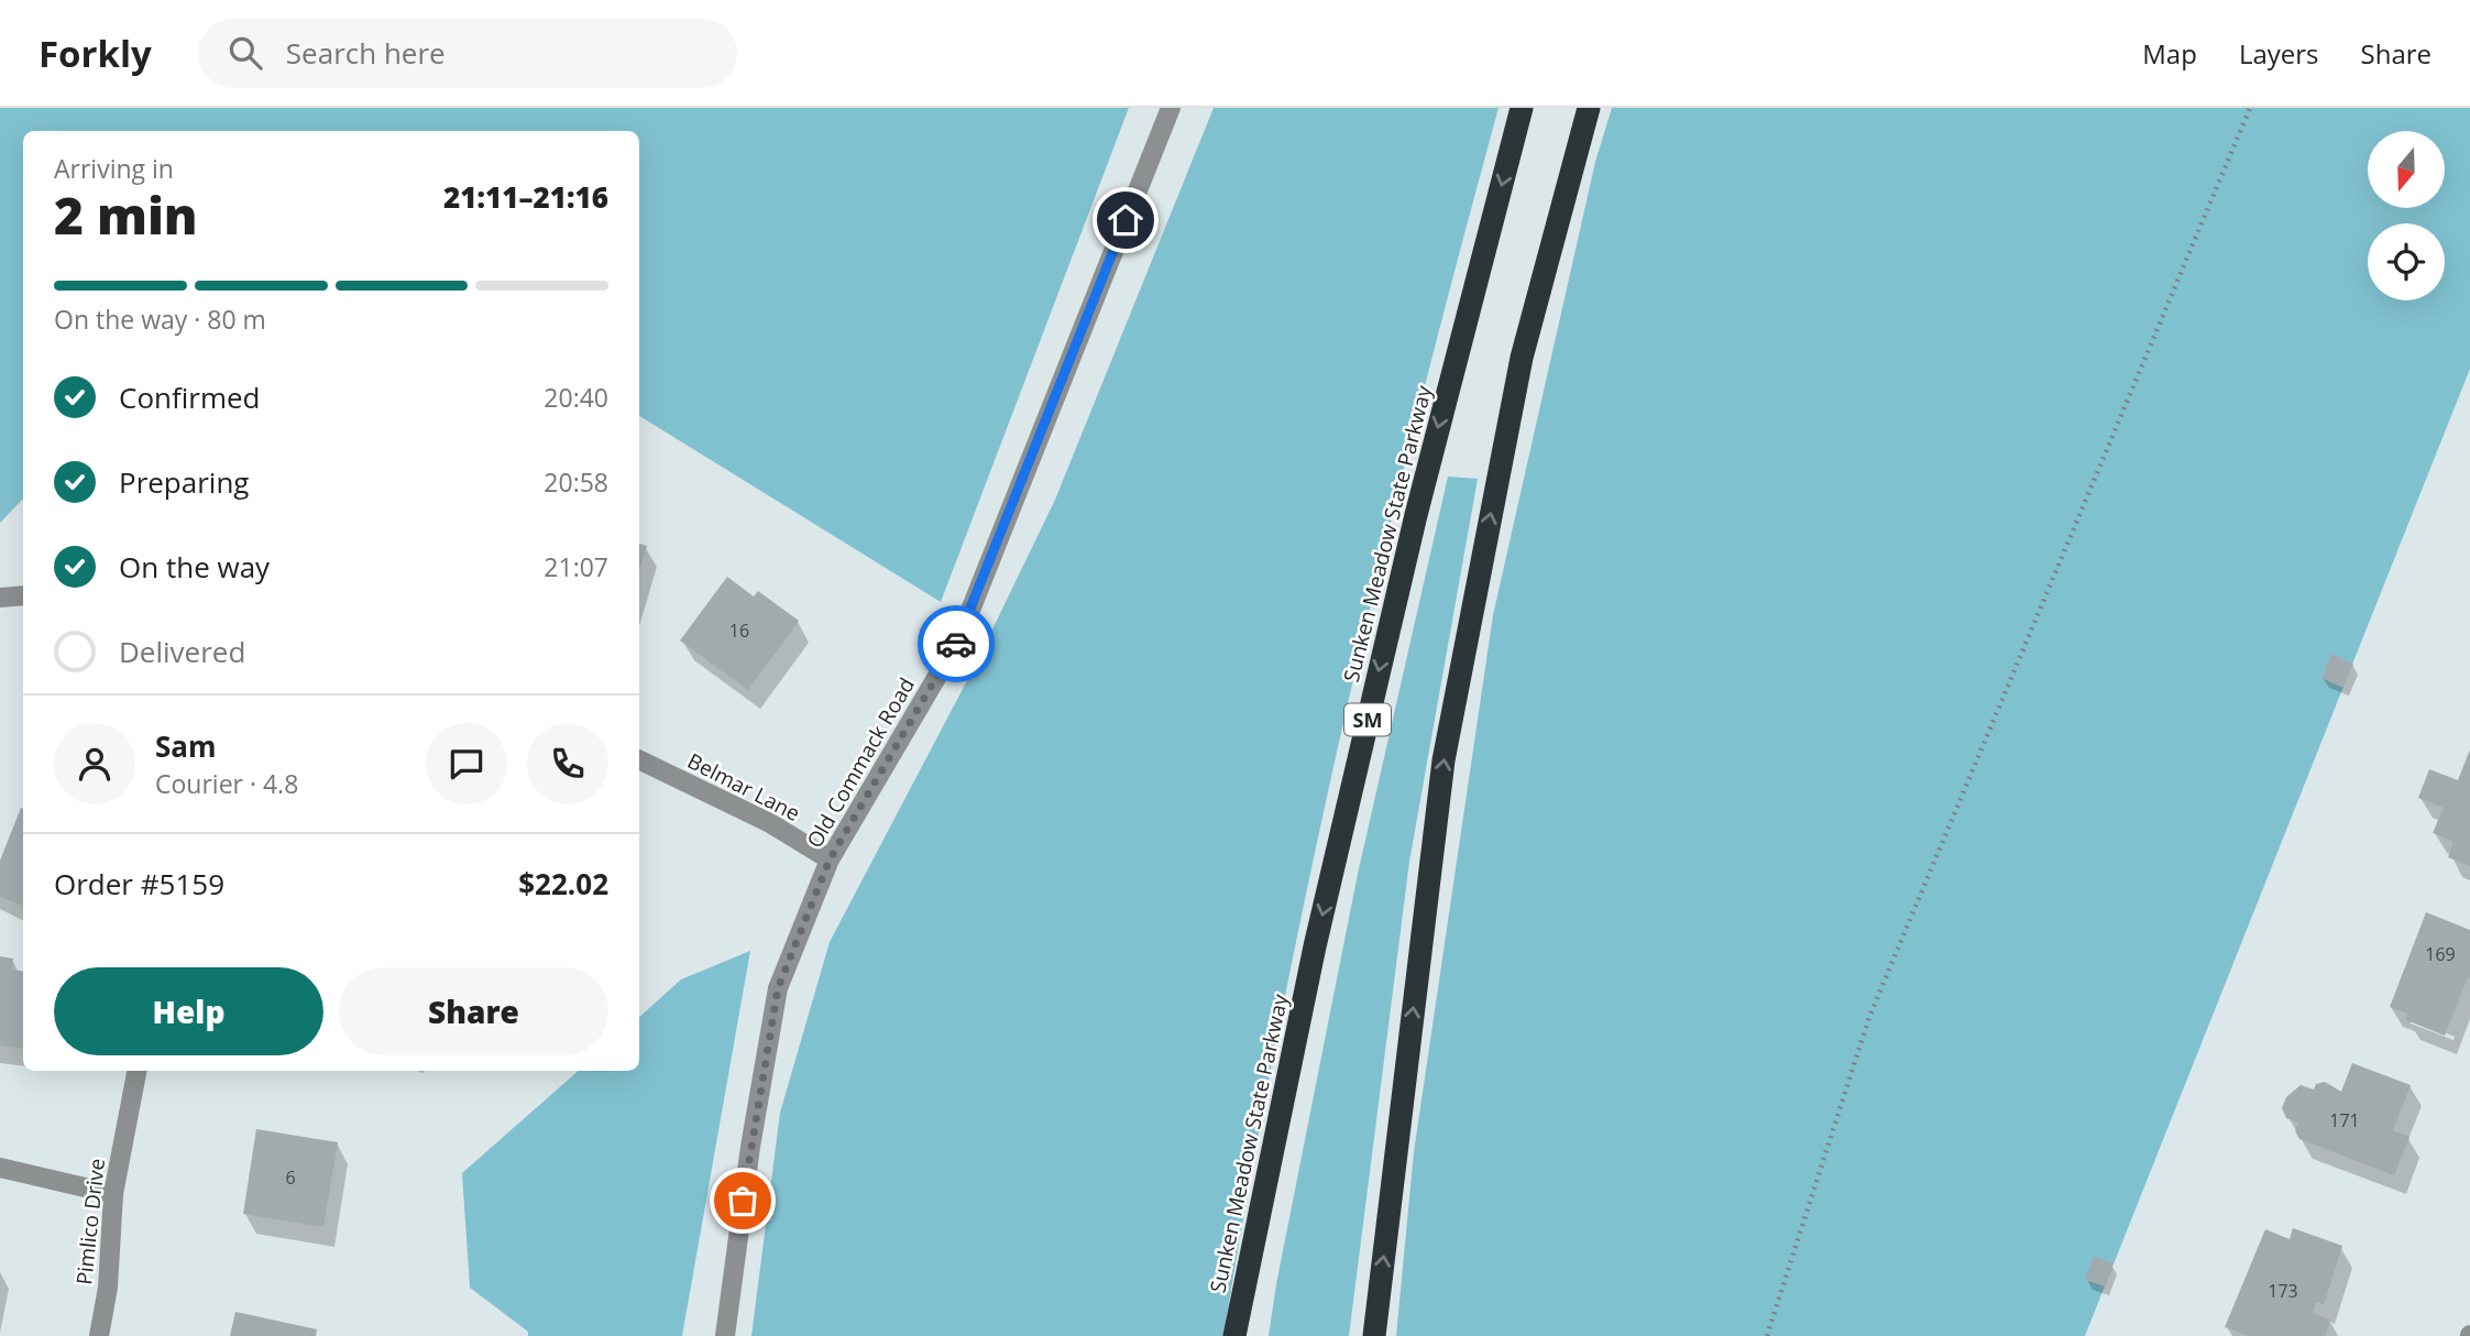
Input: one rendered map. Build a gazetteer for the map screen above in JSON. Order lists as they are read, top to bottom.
{
  "streets": {
    "highway": ["Sunken Meadow State Parkway", "SM"],
    "street": ["Old Commack Road", "Belmar Lane", "Pimlico Drive"]
  },
  "crossings": [
    ["Old Commack Road", "Belmar Lane"]
  ],
  "house_numbers": [
    "16",
    "169",
    "171",
    "6",
    "173"
  ],
  "north": "bottom",
  "page": {
    "header": "Forkly",
    "search": "Search here",
    "nav": ["Map", "Layers", "Share"],
    "heading": ["2 min", "Arriving in", "21:11–21:16"],
    "panel": [
      "Sam",
      "Courier · 4.8",
      "Order #5159",
      "$22.02"
    ],
    "bar": "On the way · 80 m",
    "list": [
      ["Confirmed", "20:40"],
      ["Preparing", "20:58"],
      ["On the way", "21:07"],
      "Delivered"
    ],
    "buttons": ["Help", "Share"]
  }
}
